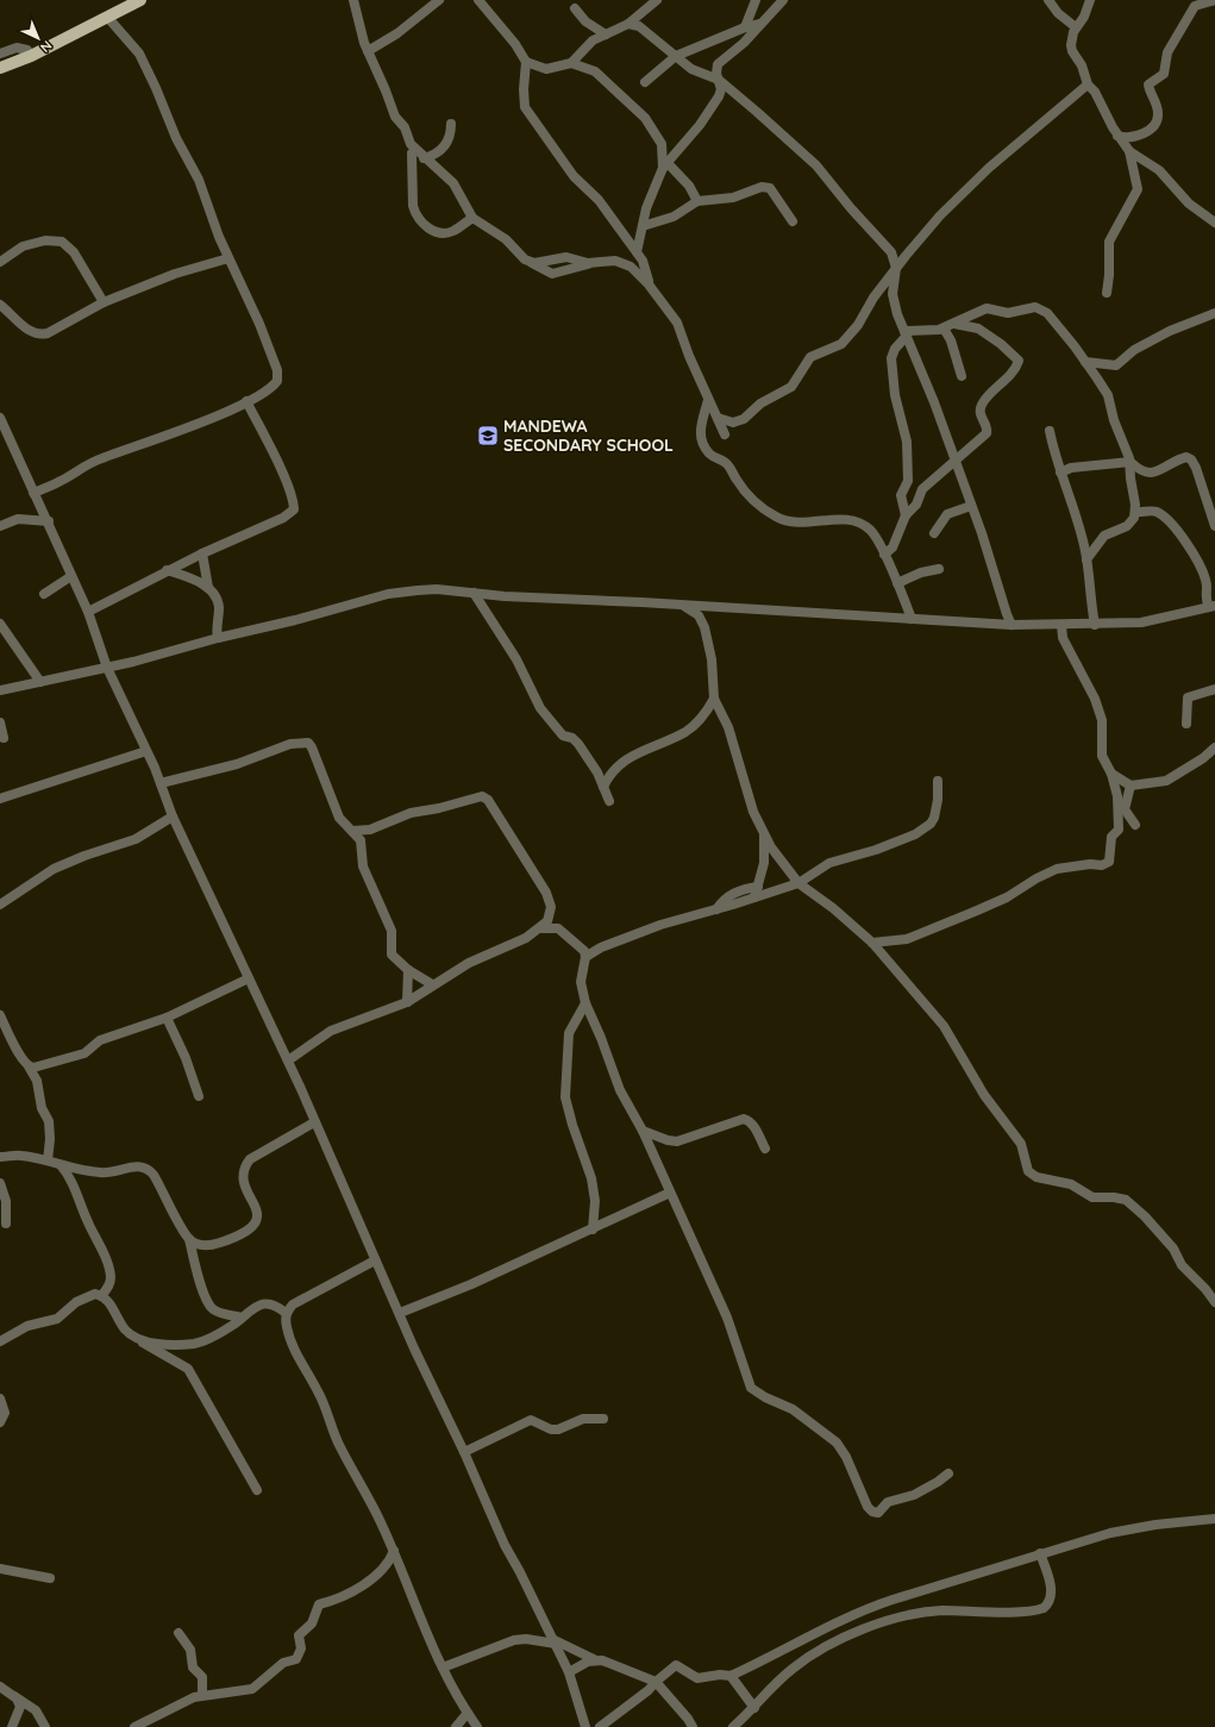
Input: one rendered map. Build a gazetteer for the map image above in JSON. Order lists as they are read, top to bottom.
{
  "places": {
    "school or university": ["MANDEWA SECONDARY SCHOOL"]
  },
  "north": "bottom right"
}
